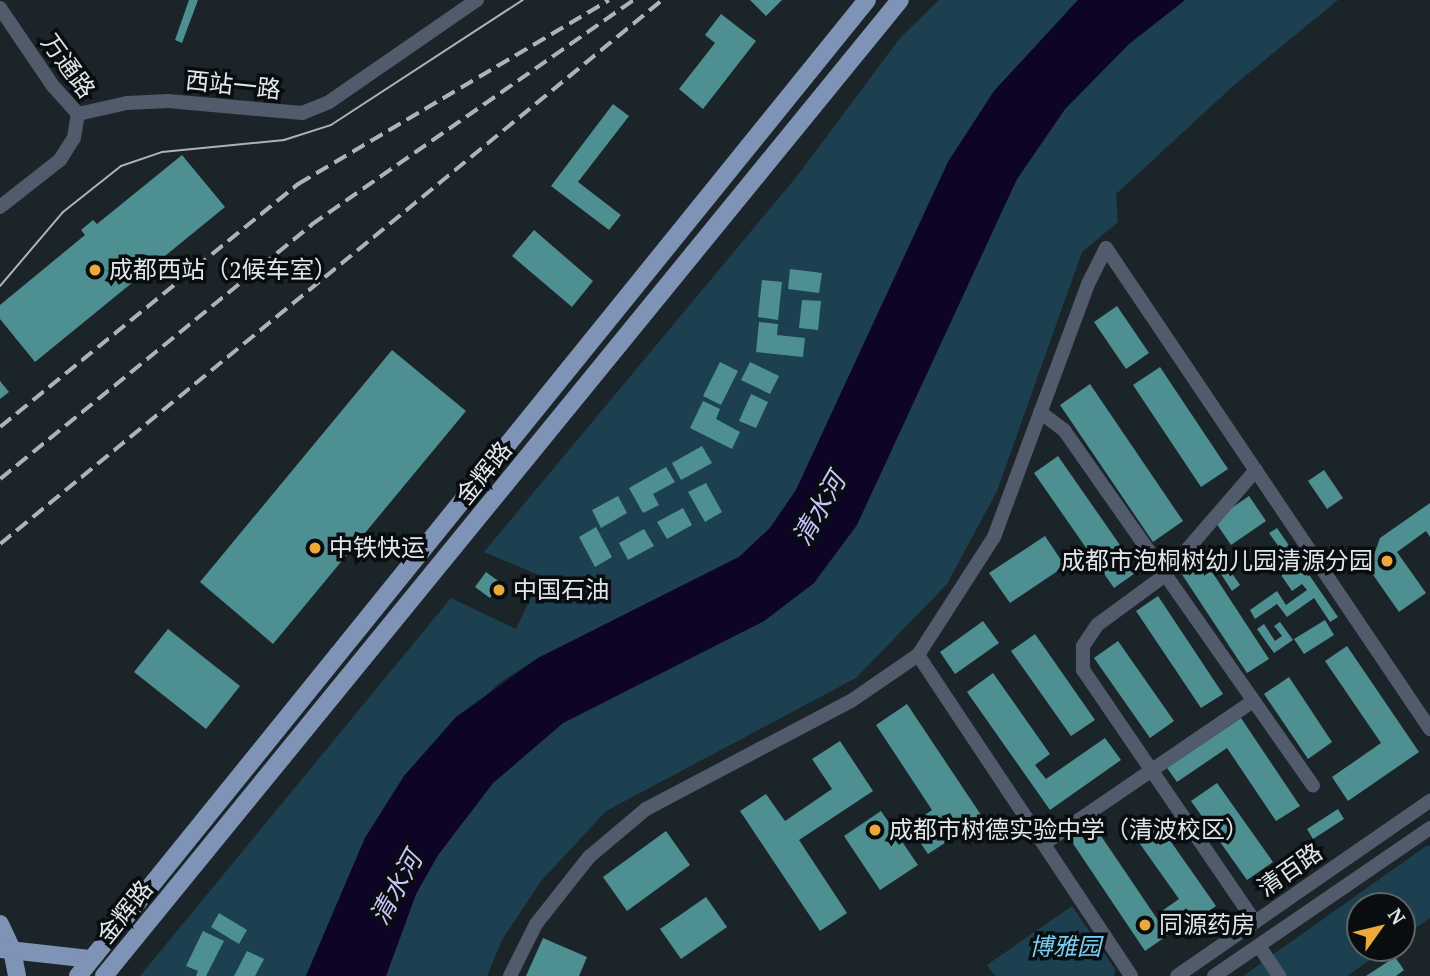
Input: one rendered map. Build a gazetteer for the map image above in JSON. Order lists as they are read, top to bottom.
{
  "streets": {
    "main road": ["金辉路"],
    "street": ["万通路", "西站一路", "清百路"]
  },
  "crossings": [
    ["万通路", "西站一路"]
  ],
  "water": ["清水河"],
  "parks": ["博雅园"],
  "places": [
    "成都西站（2候车室）",
    "中铁快运",
    "成都市泡桐树幼儿园清源分园",
    "中国石油",
    "成都市树德实验中学（清波校区）",
    "同源药房"
  ],
  "north": "top right"
}
